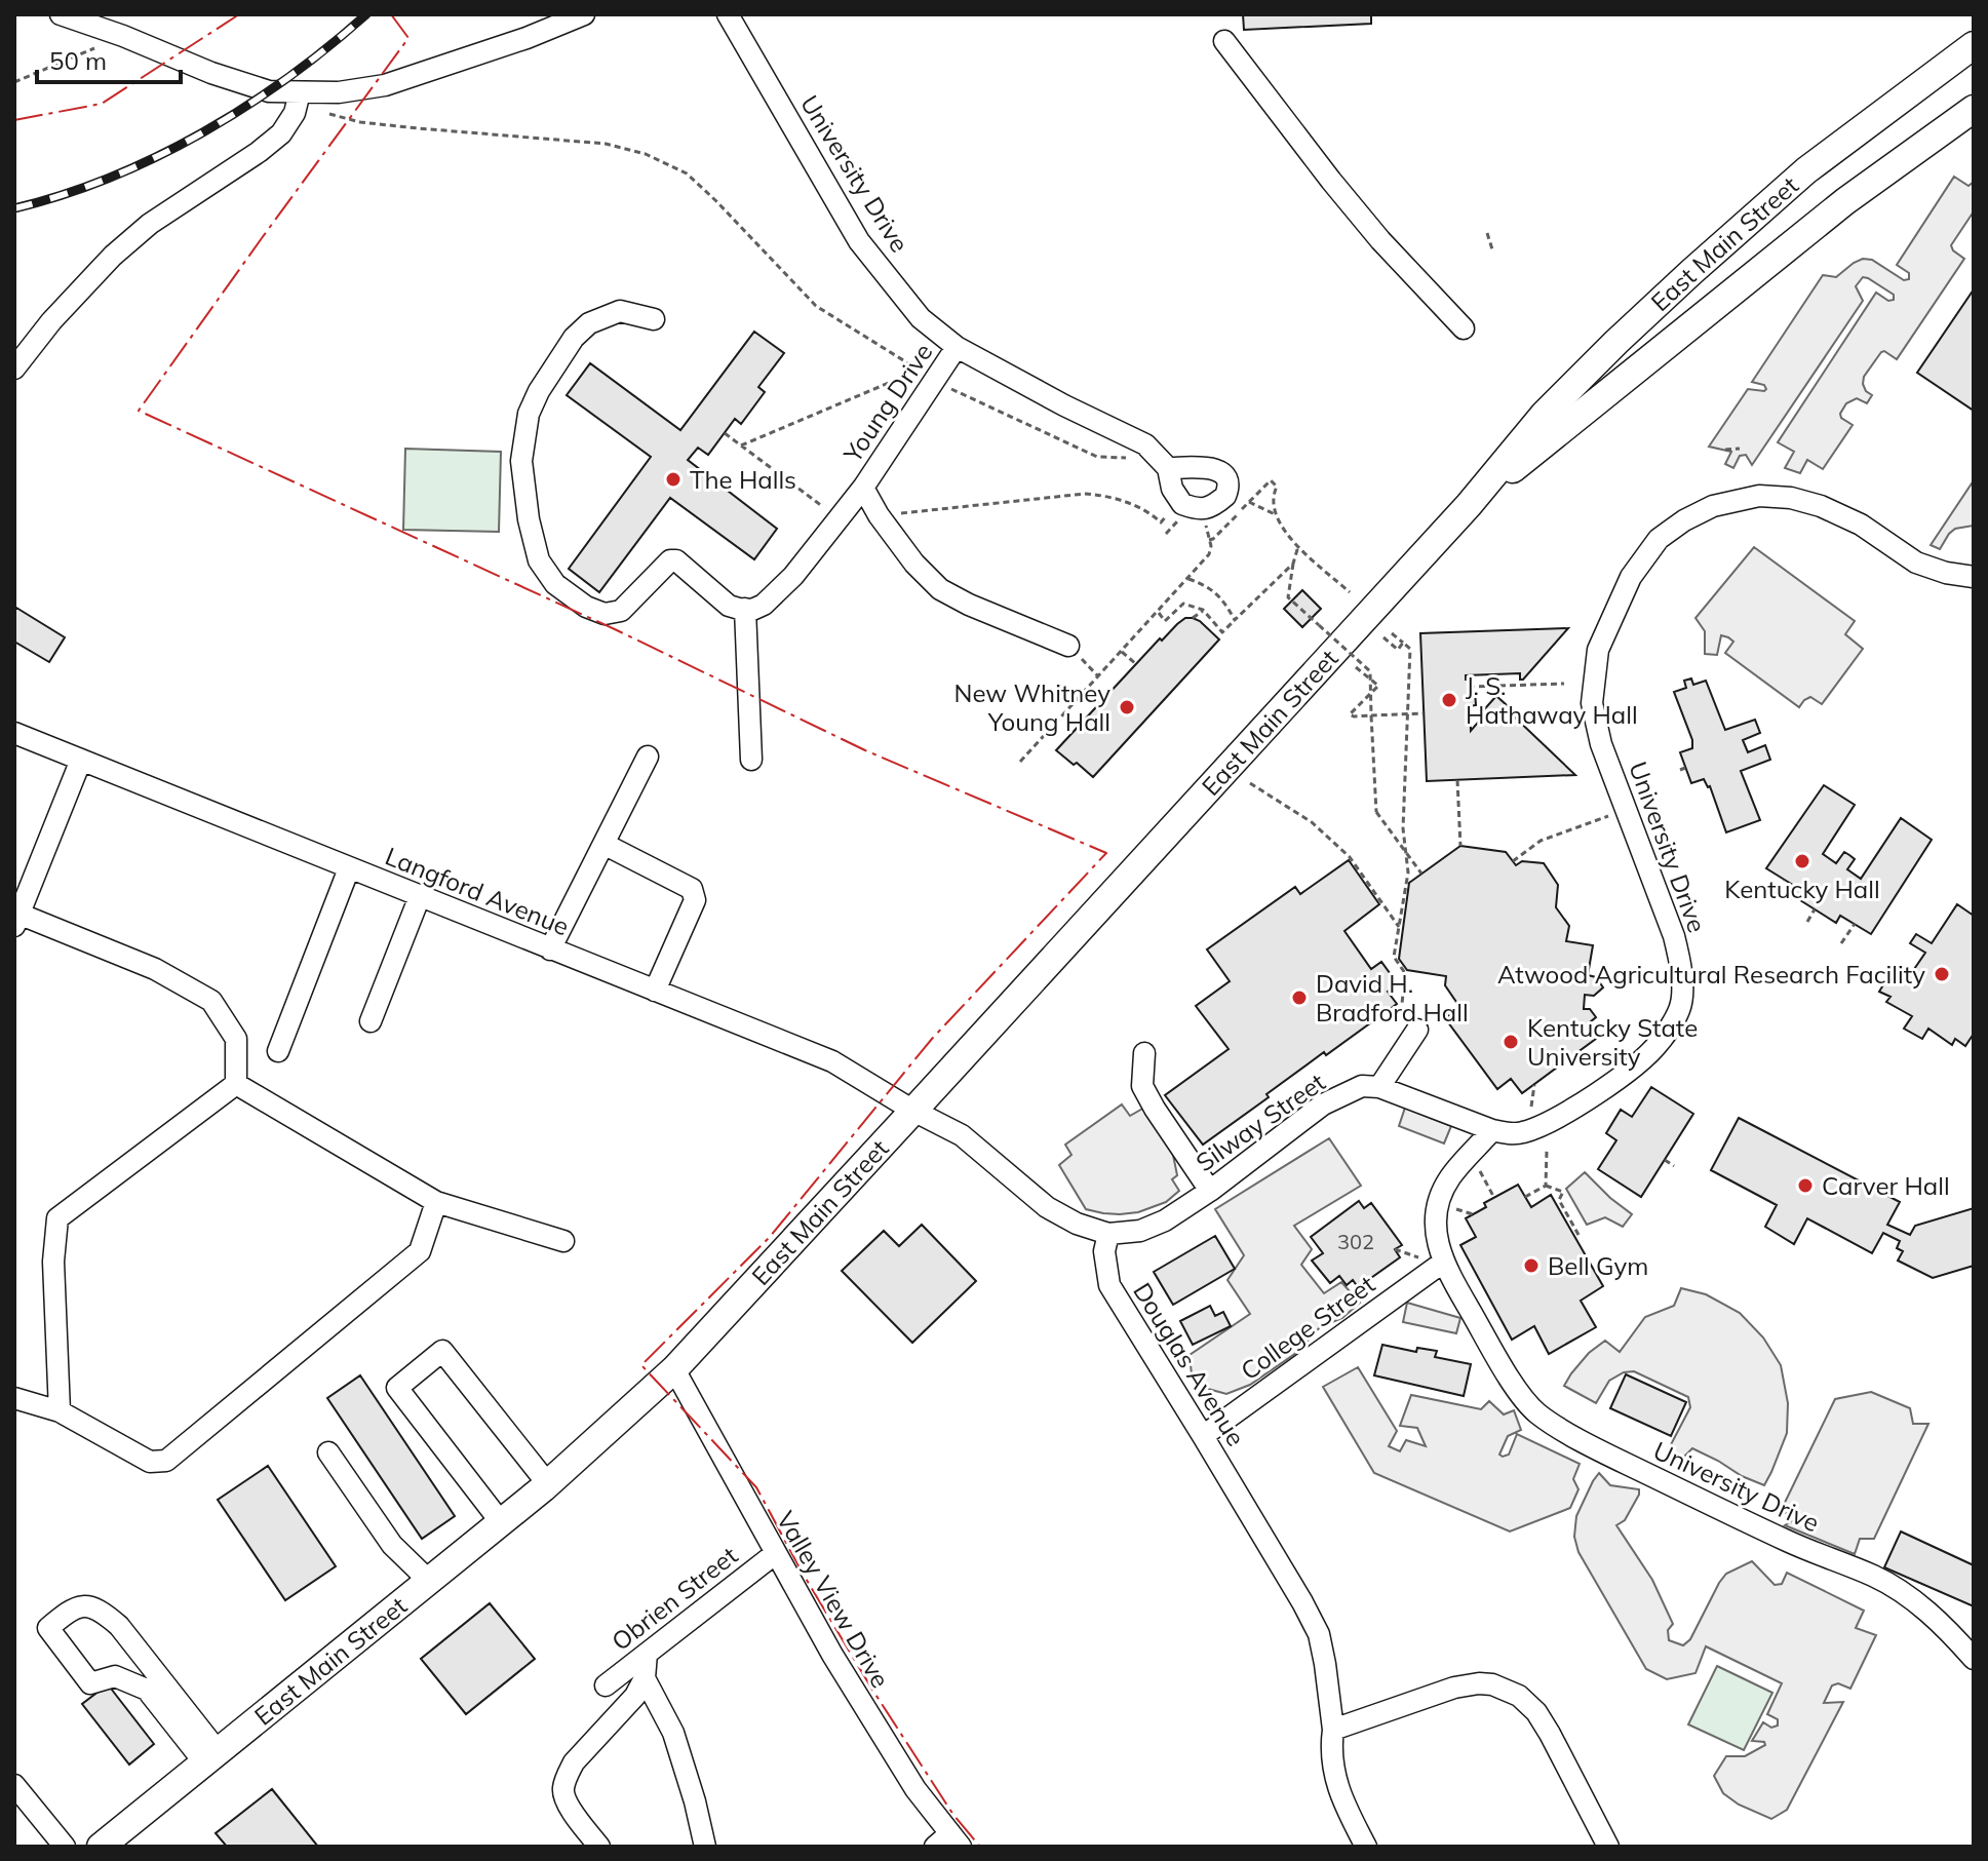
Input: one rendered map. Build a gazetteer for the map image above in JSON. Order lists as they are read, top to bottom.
{
  "streets": {
    "main road": ["East Main Street"],
    "street": [
      "University Drive",
      "Young Drive",
      "Langford Avenue",
      "Silway Street",
      "College Street",
      "Douglas Avenue",
      "Obrien Street",
      "Valley View Drive"
    ]
  },
  "crossings": [
    ["University Drive", "Young Drive"],
    ["University Drive", "College Street"],
    ["East Main Street", "Langford Avenue"],
    ["East Main Street", "Valley View Drive"],
    ["Silway Street", "Douglas Avenue"],
    ["College Street", "Douglas Avenue"],
    ["Obrien Street", "Valley View Drive"]
  ],
  "places": [
    "The Halls",
    "J. S. Hathaway Hall",
    "New Whitney Young Hall",
    "Kentucky Hall",
    "Atwood Agricultural Research Facility",
    "David H. Bradford Hall",
    "Kentucky State University",
    "Carver Hall",
    "Bell Gym"
  ],
  "house_numbers": ["302"],
  "scale_bar": "50 m"
}
